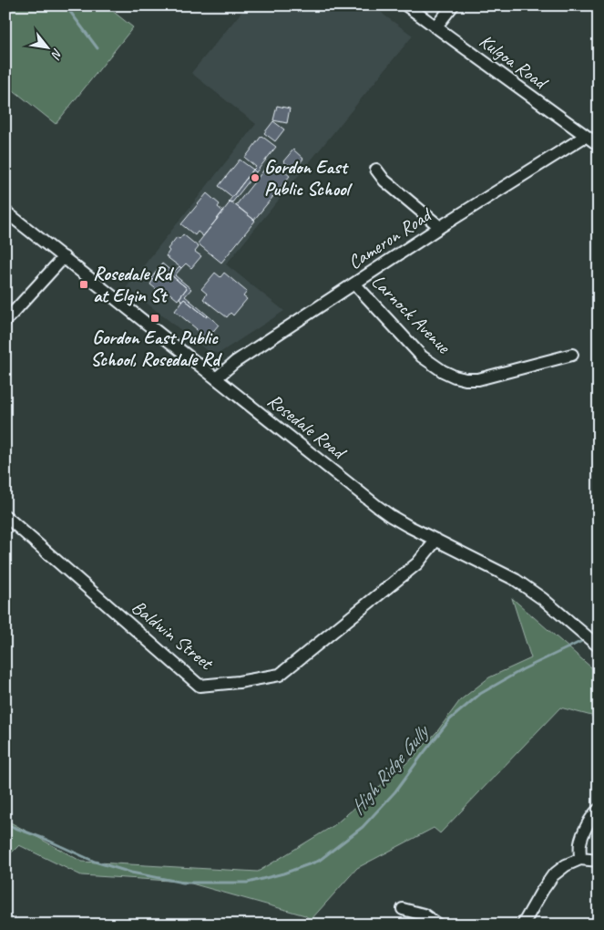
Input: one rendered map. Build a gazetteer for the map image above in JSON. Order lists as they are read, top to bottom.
{
  "streets": {
    "street": [
      "Kulgoa Road",
      "Cameron Road",
      "Larnock Avenue",
      "Rosedale Road",
      "Baldwin Street"
    ]
  },
  "crossings": [
    ["Kulgoa Road", "Cameron Road"],
    ["Cameron Road", "Larnock Avenue"],
    ["Cameron Road", "Rosedale Road"],
    ["Rosedale Road", "Baldwin Street"]
  ],
  "water": ["High Ridge Gully"],
  "places": {
    "other": ["Gordon East Public School"],
    "transit": ["Rosedale Rd at Elgin St", "Gordon East Public School, Rosedale Rd"]
  },
  "north": "bottom right"
}
